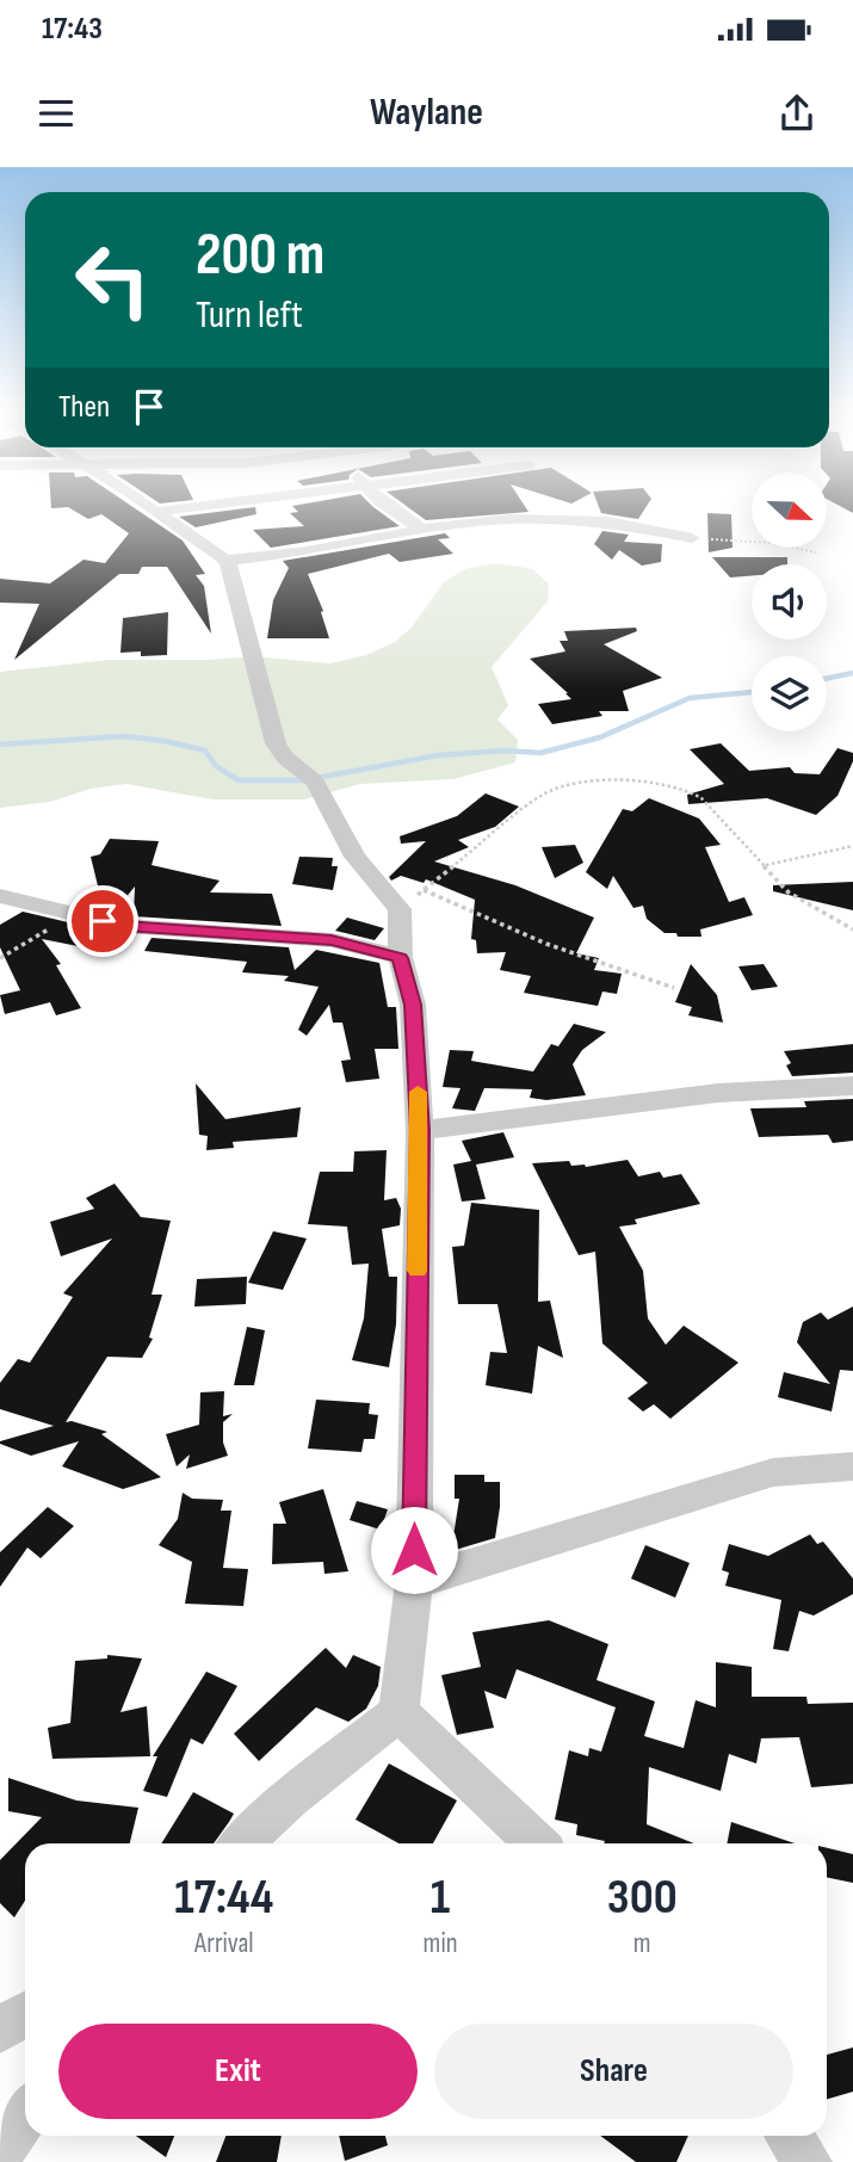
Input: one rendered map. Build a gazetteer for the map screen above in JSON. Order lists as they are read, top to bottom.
{
  "north": "right",
  "page": {
    "status": "17:43",
    "header": "Waylane",
    "turn": ["200 m", "Turn left"],
    "then": "Then",
    "eta": [
      "17:44",
      "Arrival",
      "1",
      "min",
      "300",
      "m"
    ],
    "buttons": ["Exit", "Share"]
  }
}
